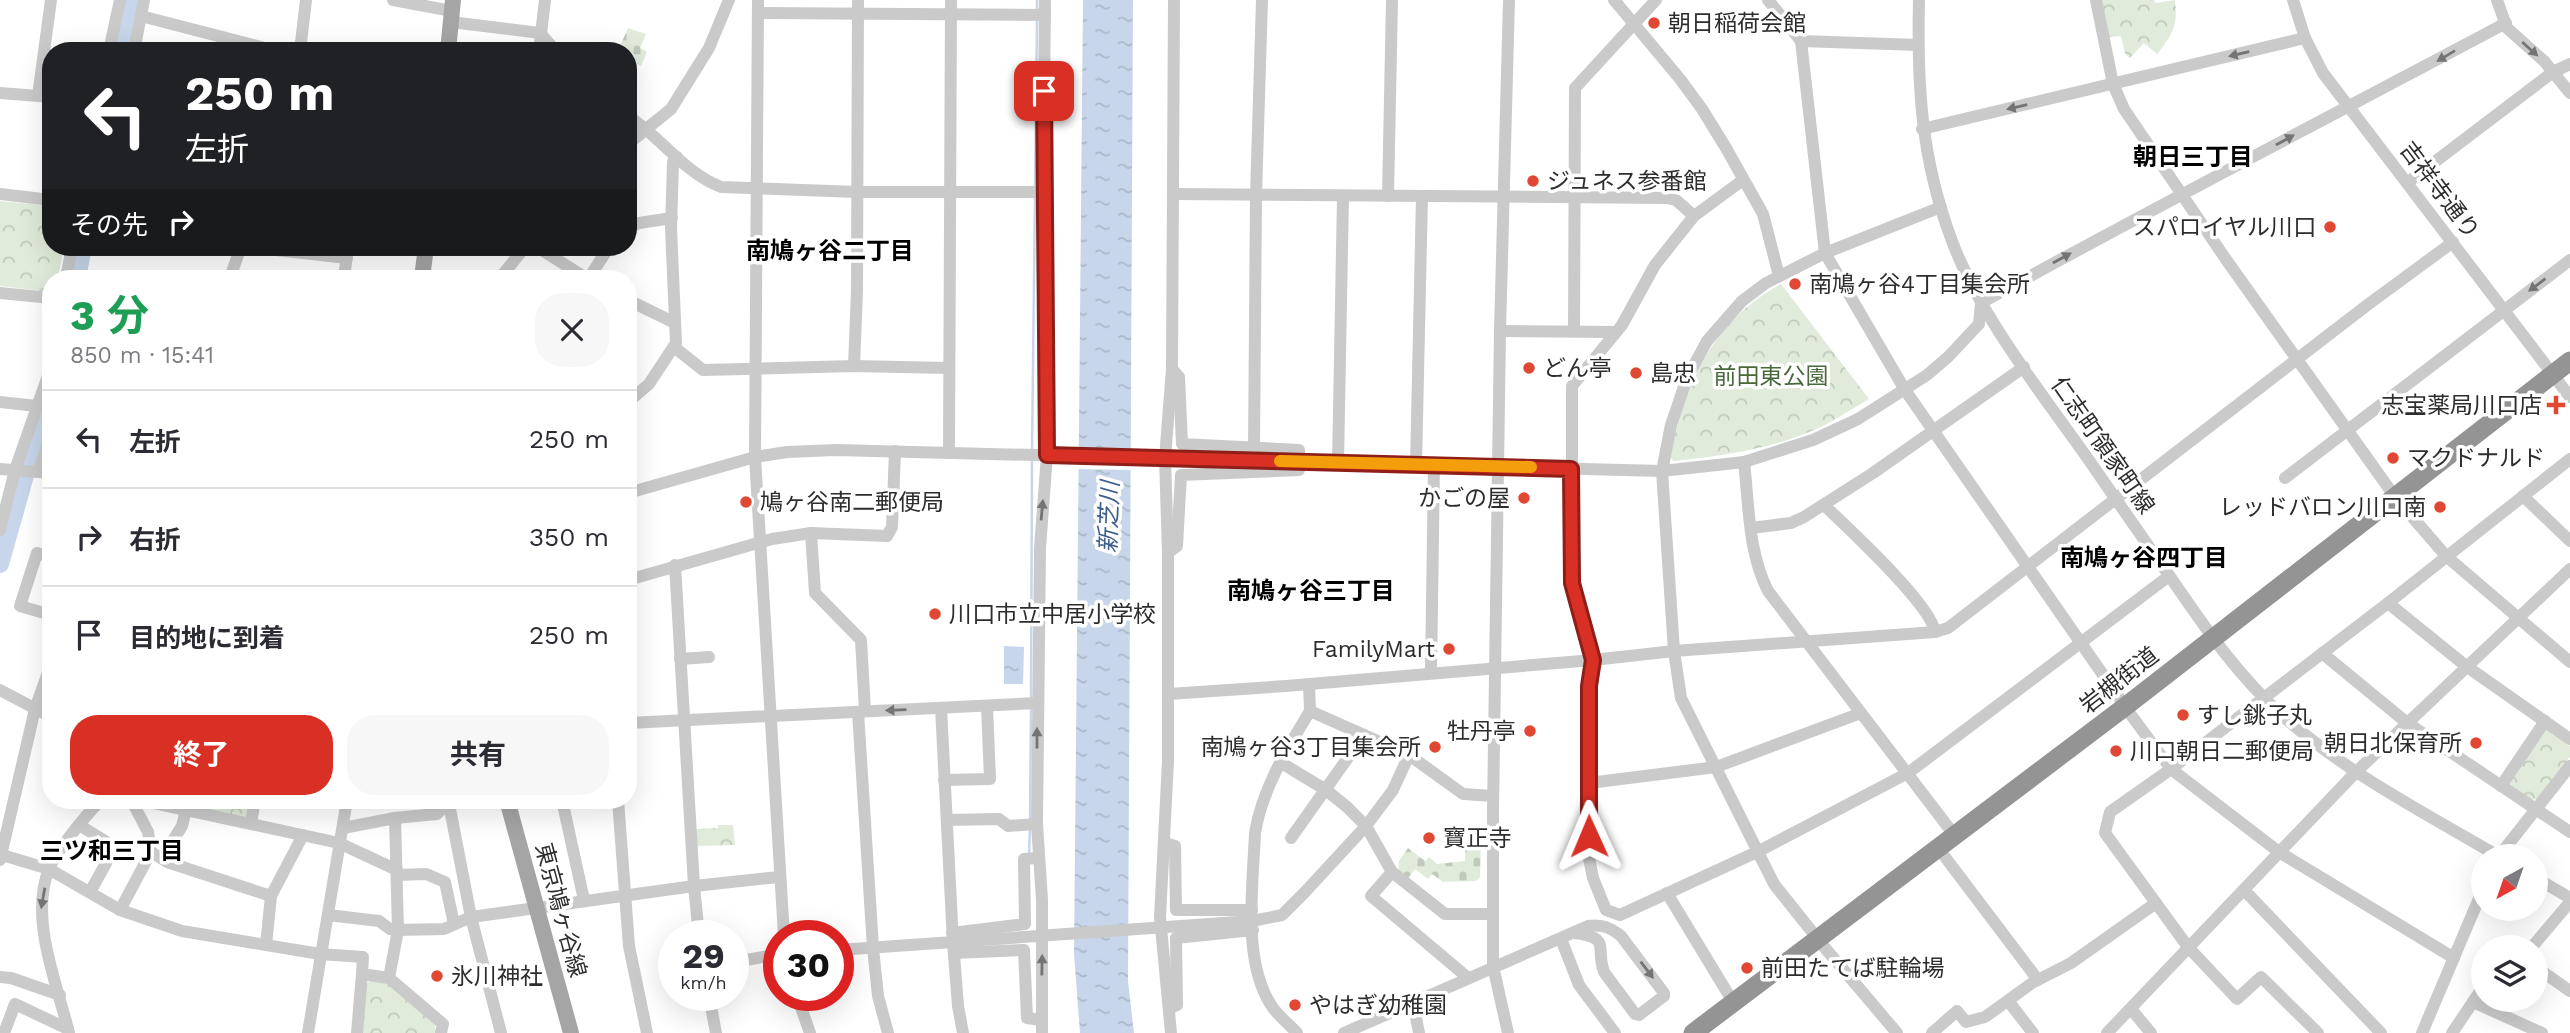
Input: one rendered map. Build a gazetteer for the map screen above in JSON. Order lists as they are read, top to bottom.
{
  "streets": {
    "highway": ["岩槻街道"],
    "main road": ["東京鳩ヶ谷線"],
    "street": ["吉祥寺通り", "仁志町領家町線"]
  },
  "crossings": [
    ["吉祥寺通り", "岩槻街道"],
    ["仁志町領家町線", "岩槻街道"]
  ],
  "districts": [
    "朝日三丁目",
    "南鳩ヶ谷二丁目",
    "南鳩ヶ谷四丁目",
    "南鳩ヶ谷三丁目",
    "三ツ和三丁目"
  ],
  "water": ["新芝川"],
  "parks": ["前田東公園"],
  "places": {
    "other": [
      "朝日稲荷会館",
      "ジュネス参番館",
      "スパロイヤル川口",
      "南鳩ヶ谷4丁目集会所",
      "どん亭",
      "島忠",
      "マクドナルド",
      "かごの屋",
      "鳩ヶ谷南二郵便局",
      "レッドバロン川口南",
      "川口市立中居小学校",
      "FamilyMart",
      "すし銚子丸",
      "牡丹亭",
      "朝日北保育所",
      "南鳩ヶ谷3丁目集会所",
      "川口朝日二郵便局",
      "寶正寺",
      "前田たてば駐輪場",
      "氷川神社",
      "やはぎ幼稚園"
    ],
    "health": ["志宝薬局川口店"]
  },
  "north": "bottom left",
  "page": {
    "turn": ["250 m", "左折"],
    "then": "その先",
    "heading": ["3 分", "850 m · 15:41"],
    "list": [
      {
        "name": "左折",
        "value": "250 m"
      },
      {
        "name": "右折",
        "value": "350 m"
      },
      {
        "name": "目的地に到着",
        "value": "250 m"
      }
    ],
    "buttons": ["終了", "共有"],
    "speed": "29 km/h",
    "limit": "30"
  }
}
